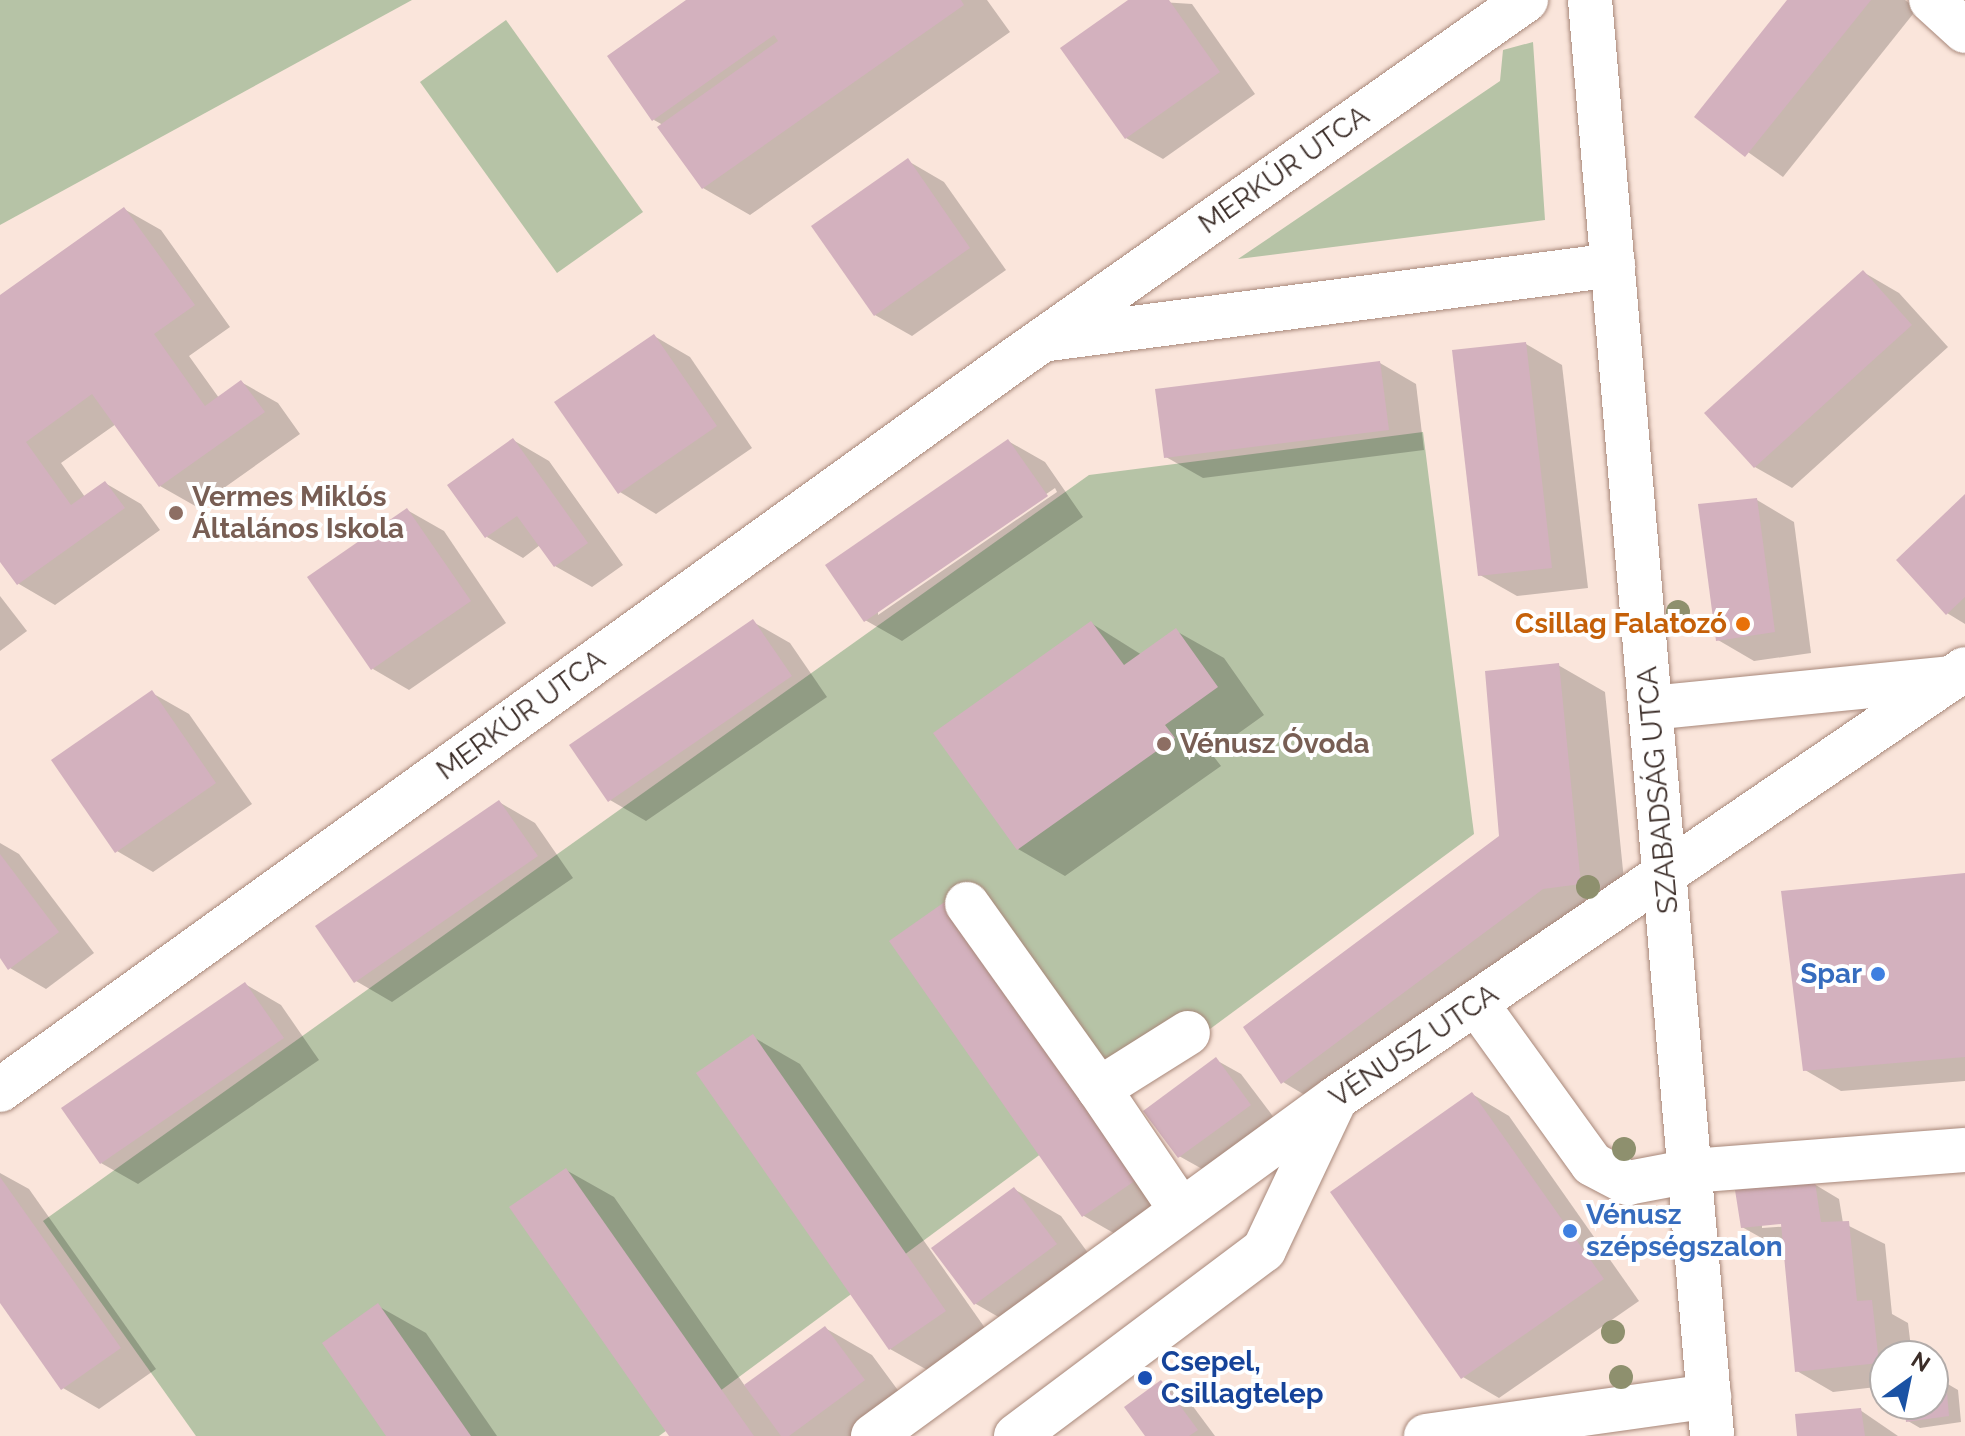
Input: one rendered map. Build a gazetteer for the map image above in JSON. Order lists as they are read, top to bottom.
{
  "streets": {
    "street": ["MERKÚR UTCA", "SZABADSÁG UTCA", "VÉNUSZ UTCA"]
  },
  "crossings": [
    ["MERKÚR UTCA", "SZABADSÁG UTCA"],
    ["SZABADSÁG UTCA", "VÉNUSZ UTCA"]
  ],
  "places": [
    "Vermes Miklós Általános Iskola",
    "Csillag Falatozó",
    "Vénusz Óvoda",
    "Spar",
    "Vénusz szépségszalon",
    "Csepel, Csillagtelep"
  ],
  "north": "top right"
}
